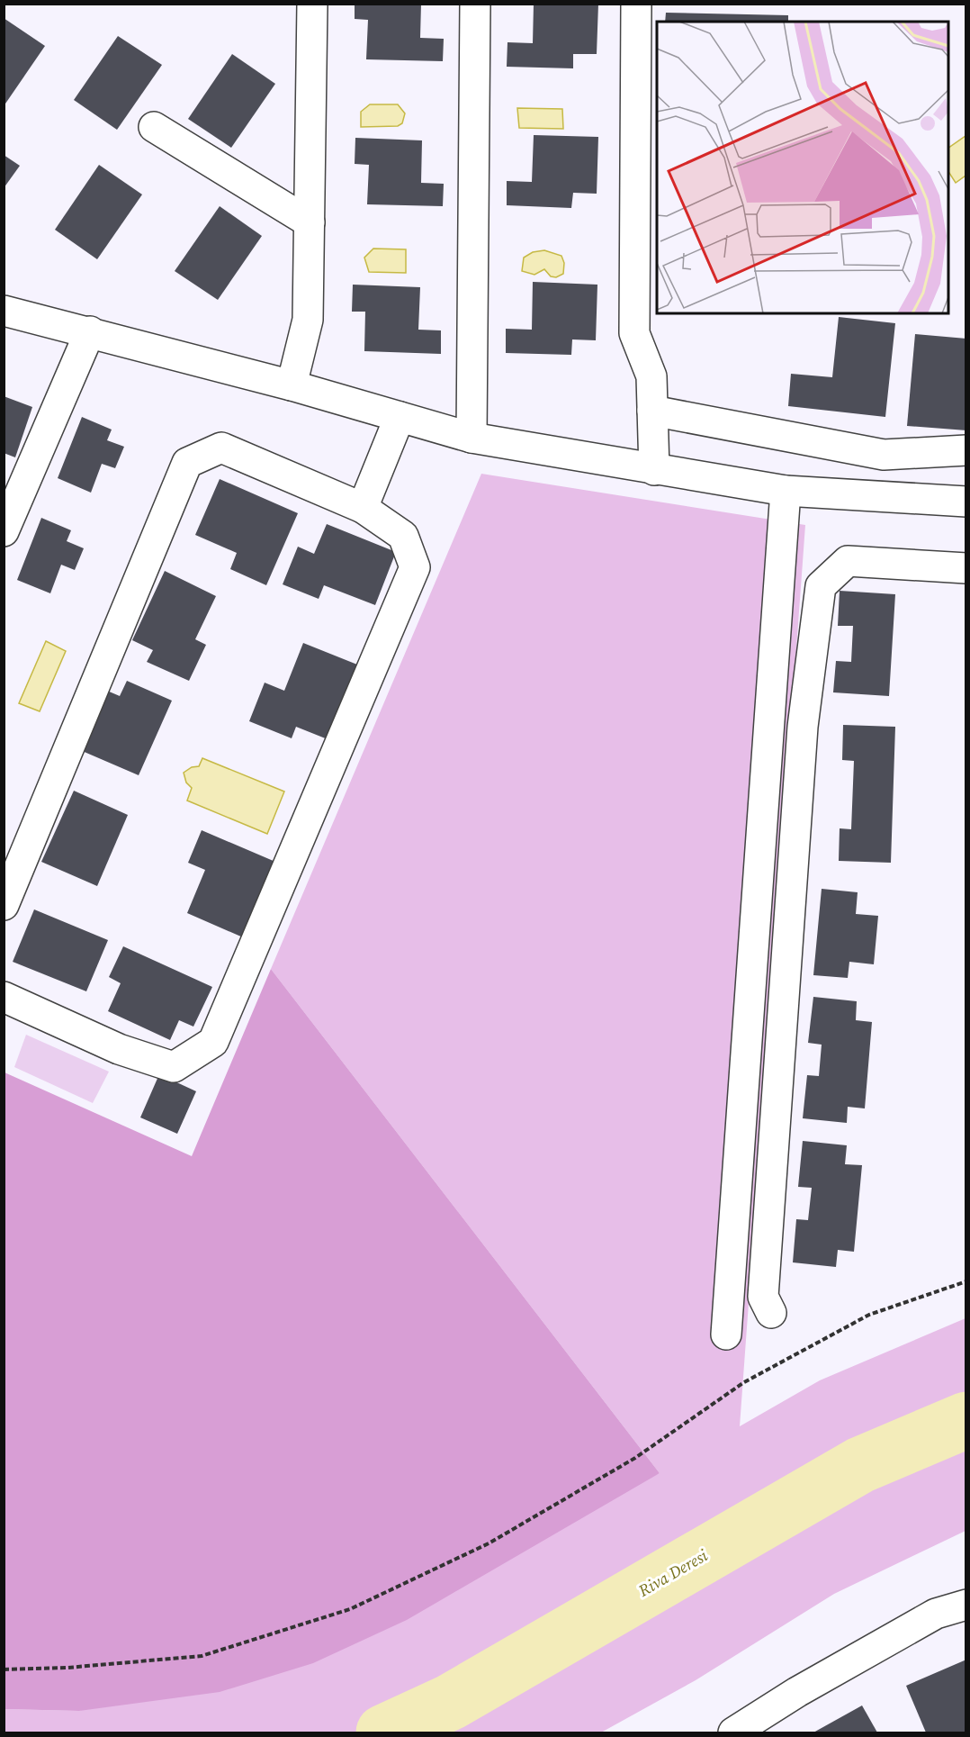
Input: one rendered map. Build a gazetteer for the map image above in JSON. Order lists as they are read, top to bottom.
{
  "water": ["Riva Deresi"]
}
